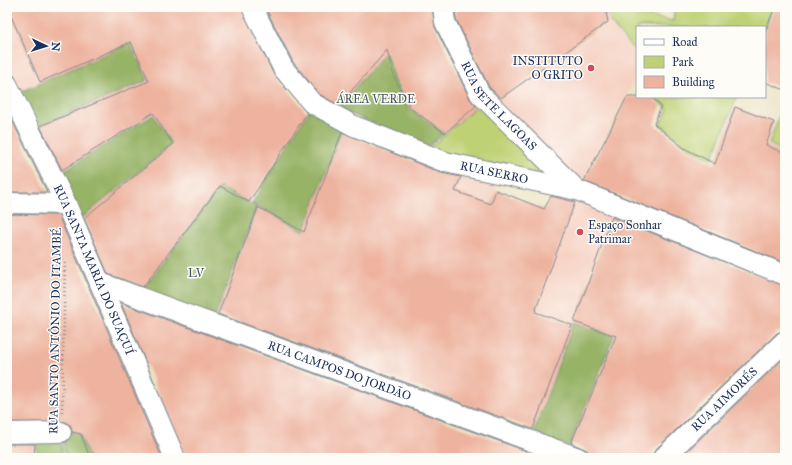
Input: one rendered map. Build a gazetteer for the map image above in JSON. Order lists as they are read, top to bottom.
{
  "streets": {
    "street": [
      "RUA SETE LAGOAS",
      "RUA SERRO",
      "RUA SANTA MARIA DO SUAÇUÍ",
      "RUA CAMPOS DO JORDÃO",
      "RUA AIMORÉS"
    ],
    "path": ["RUA SANTO ANTÔNIO DO ITAMBÉ"]
  },
  "crossings": [
    ["RUA SETE LAGOAS", "RUA SERRO"],
    ["RUA SANTA MARIA DO SUAÇUÍ", "RUA CAMPOS DO JORDÃO"]
  ],
  "parks": ["ÁREA VERDE", "LV"],
  "places": ["INSTITUTO O GRITO", "Espaço Sonhar Patrimar"],
  "legend": ["Road", "Park", "Building"],
  "north": "right"
}
